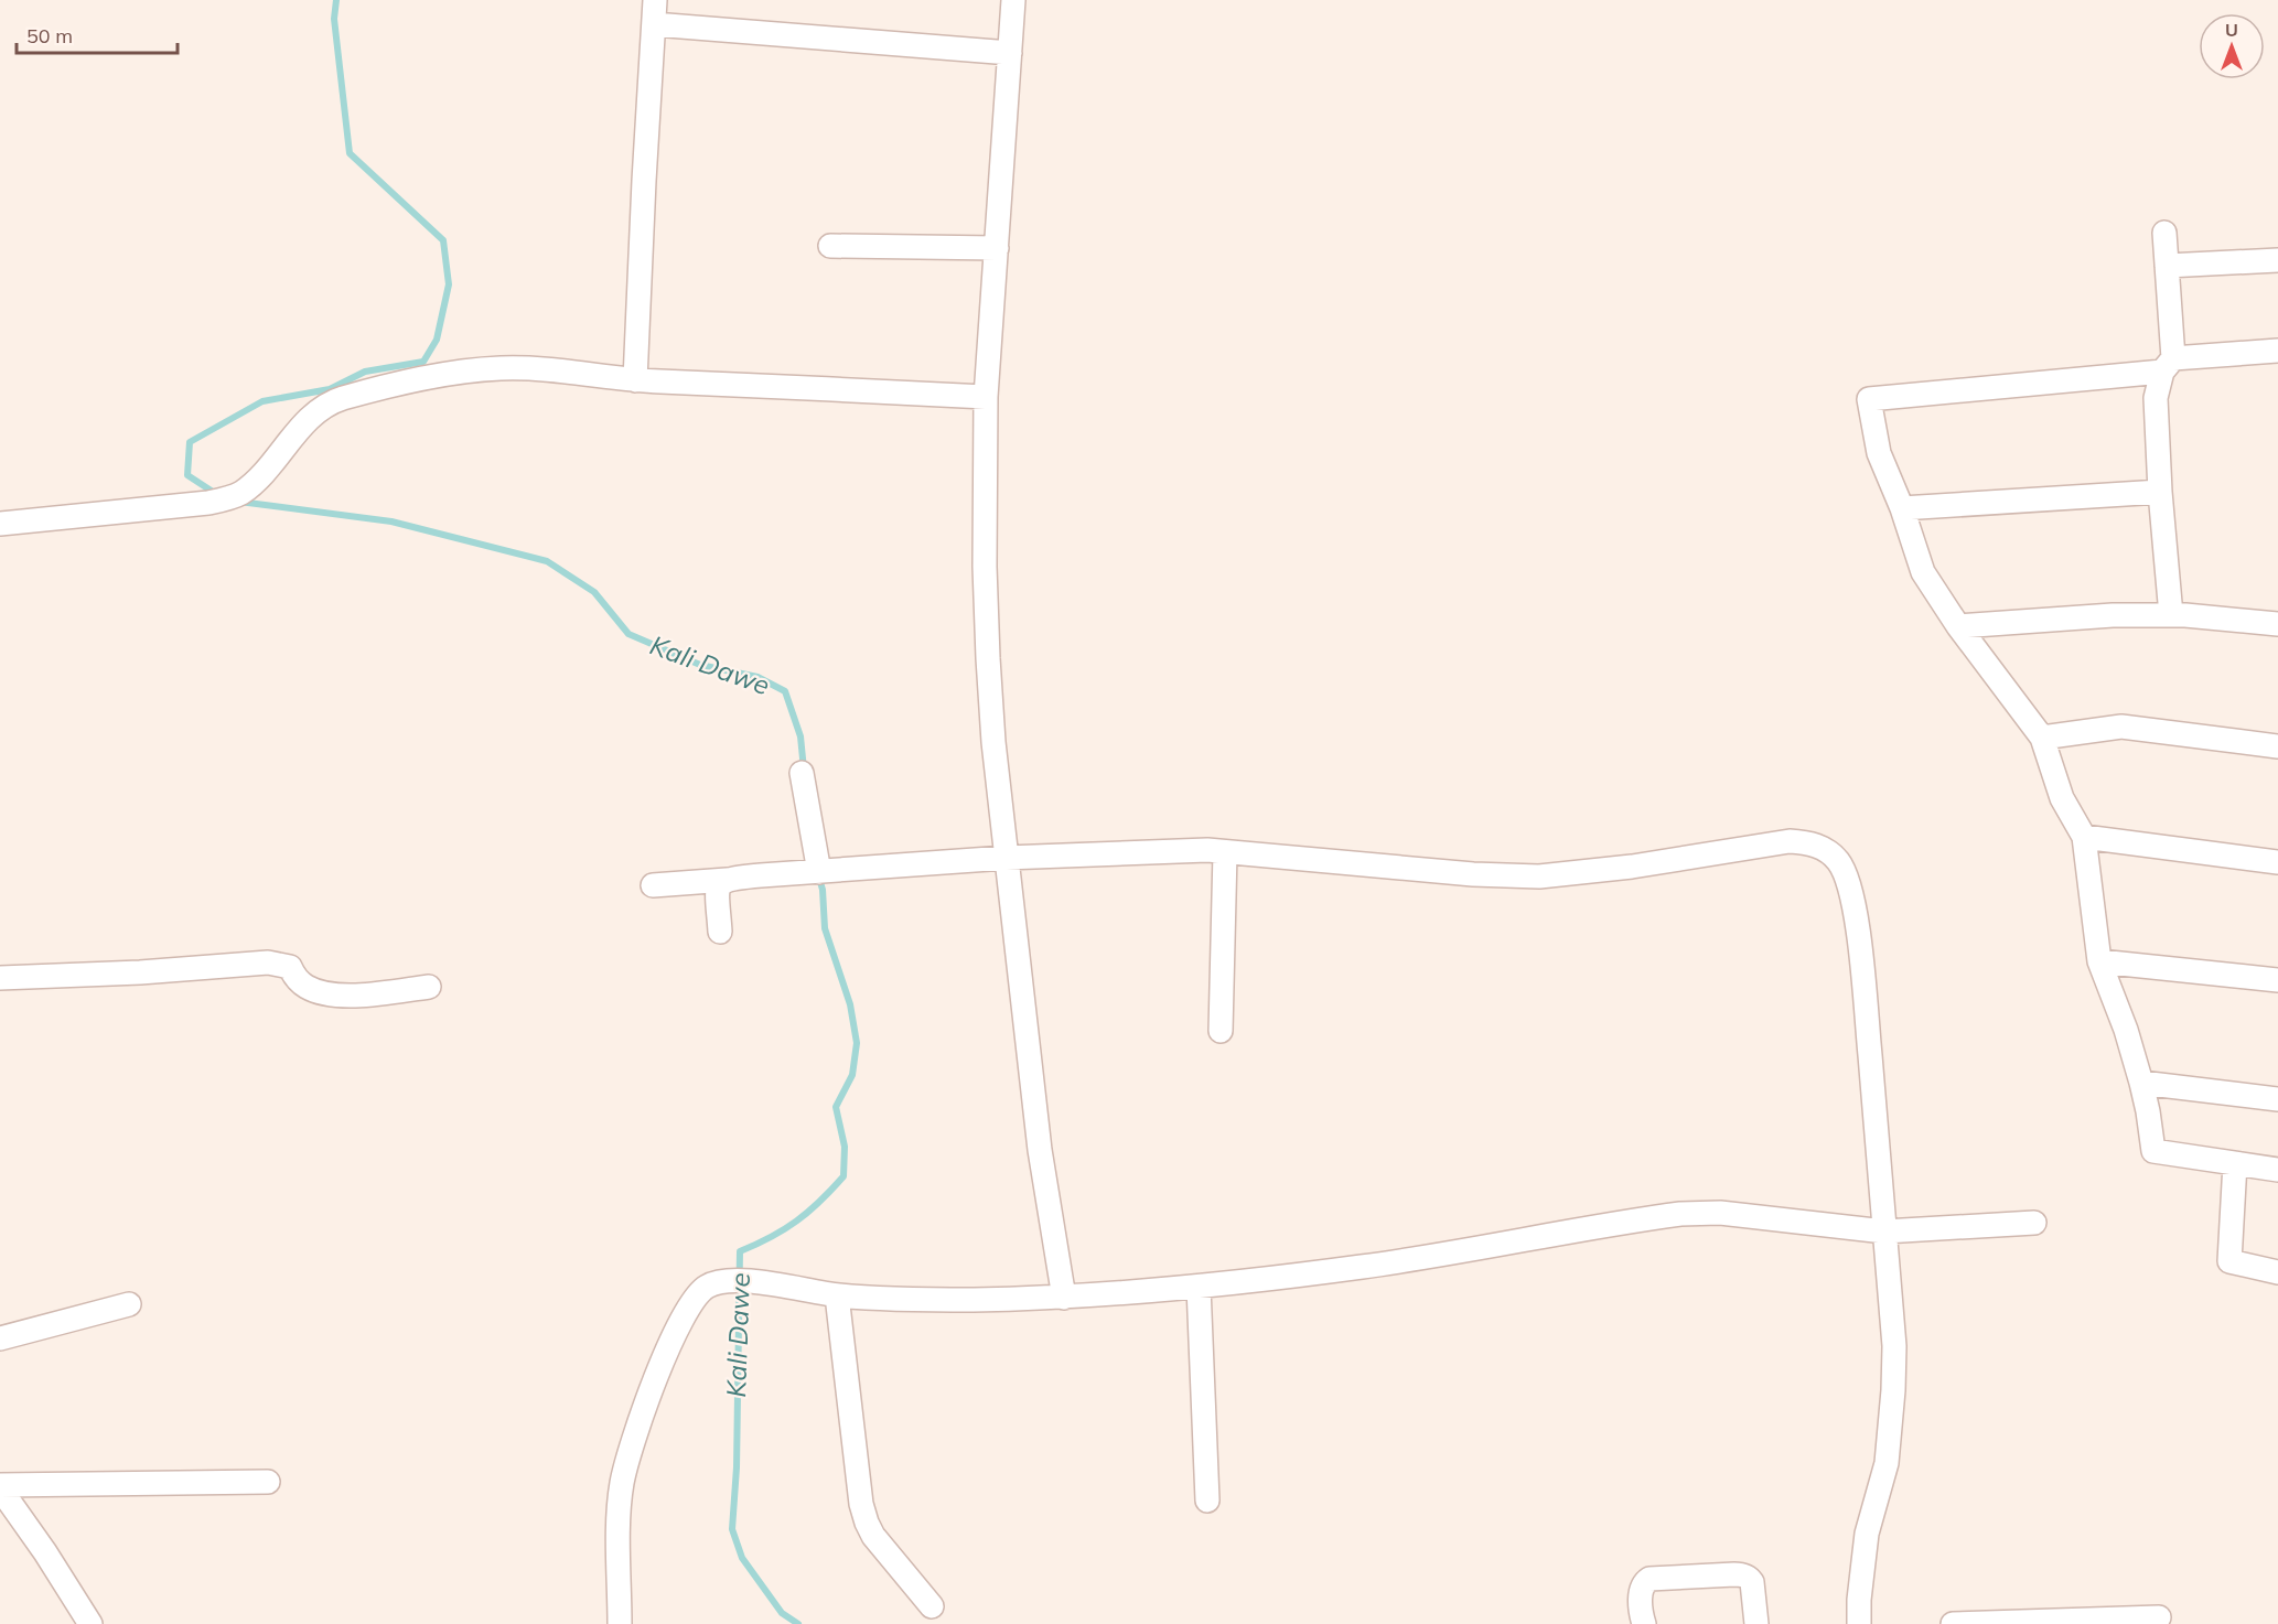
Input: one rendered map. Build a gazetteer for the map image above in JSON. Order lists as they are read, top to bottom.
{
  "water": ["Kali Dawe"],
  "scale_bar": "50 m",
  "north": "top"
}
